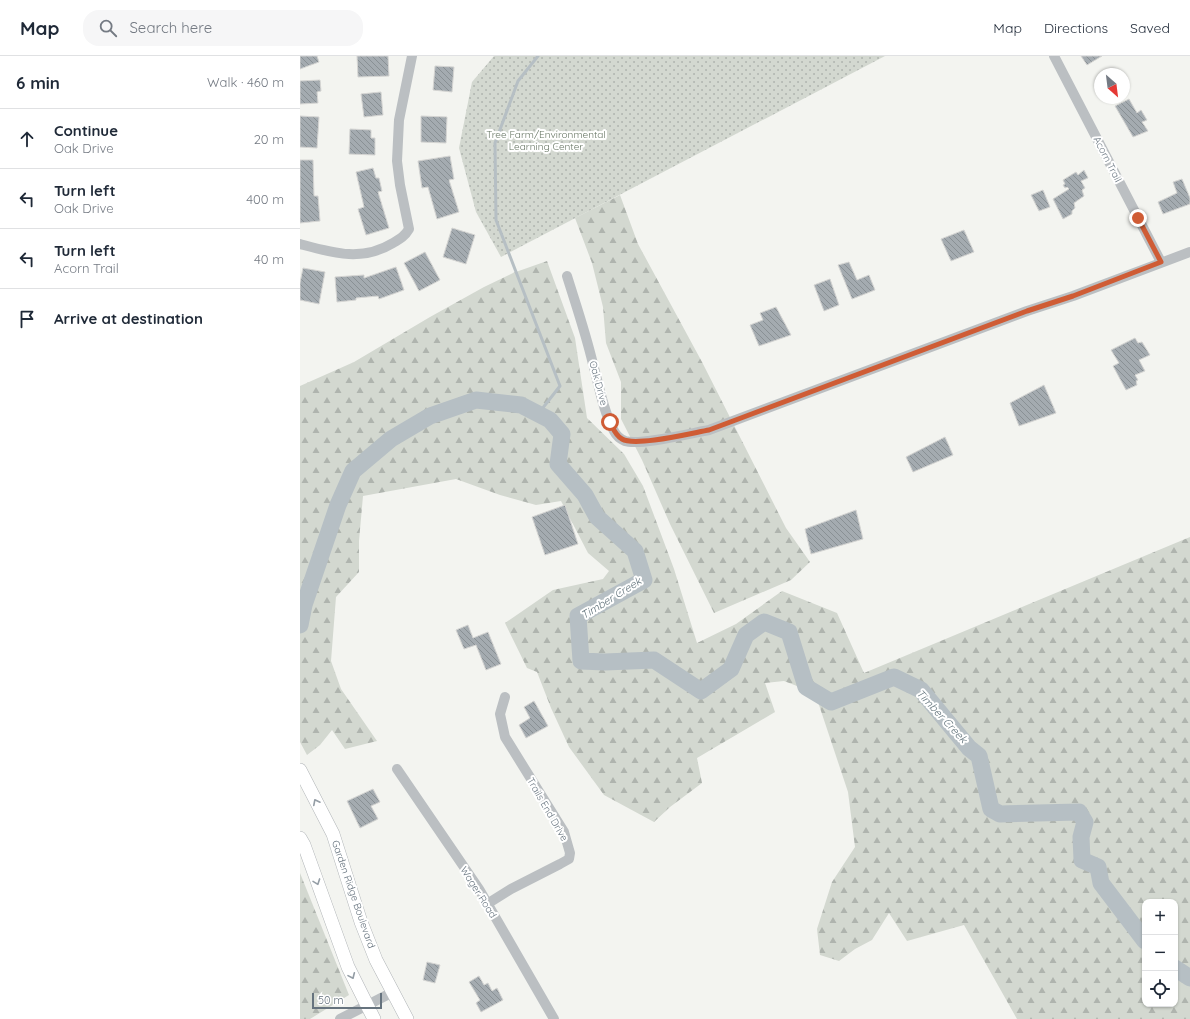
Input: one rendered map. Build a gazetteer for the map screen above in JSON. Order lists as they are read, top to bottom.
{
  "streets": {
    "main road": ["Garden Ridge Boulevard"],
    "street": [
      "Acorn Trail",
      "Oak Drive",
      "Trails End Drive",
      "Wager Road"
    ]
  },
  "crossings": [
    ["Acorn Trail", "Oak Drive"],
    ["Trails End Drive", "Wager Road"]
  ],
  "water": ["Timber Creek"],
  "parks": ["Tree Farm/Environmental Learning Center"],
  "scale_bar": "50 m",
  "north": "bottom right",
  "page": {
    "header": "Map",
    "search": "Search here",
    "nav": ["Map", "Directions", "Saved"],
    "heading": ["6 min", "Walk · 460 m"],
    "list": [
      ["Continue", "Oak Drive", "20 m"],
      ["Turn left", "Oak Drive", "400 m"],
      ["Turn left", "Acorn Trail", "40 m"],
      "Arrive at destination"
    ],
    "map_buttons": ["+", "−"],
    "scale": "50 m"
  }
}
